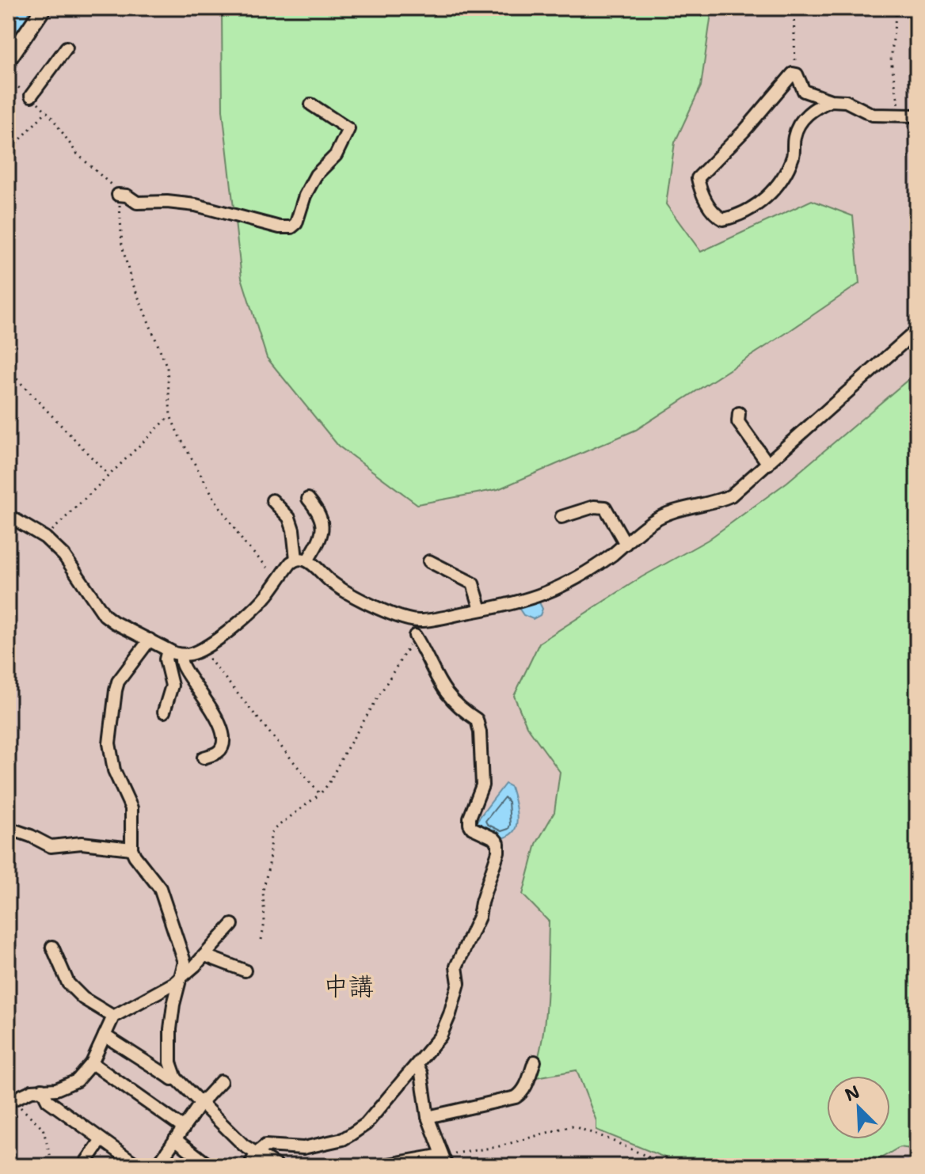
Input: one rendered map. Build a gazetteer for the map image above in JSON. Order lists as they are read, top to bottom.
{
  "districts": ["中講"],
  "north": "top left"
}
